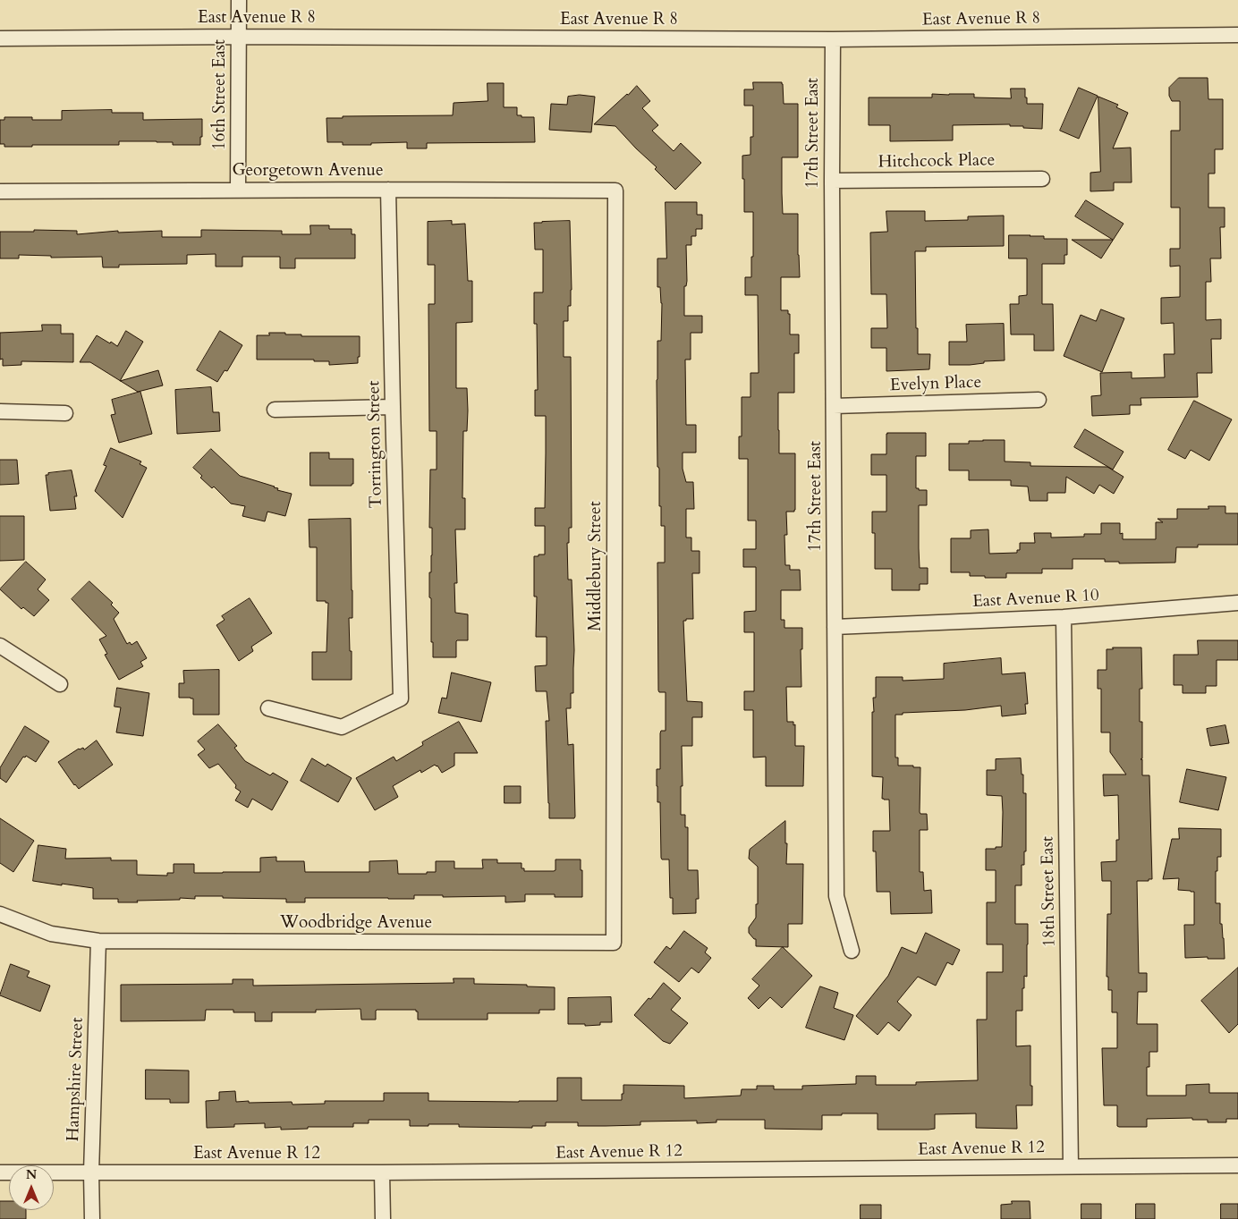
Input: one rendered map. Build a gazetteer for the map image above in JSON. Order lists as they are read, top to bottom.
{
  "streets": {
    "street": [
      "East Avenue R 8",
      "16th Street East",
      "17th Street East",
      "Hitchcock Place",
      "Georgetown Avenue",
      "Evelyn Place",
      "Torrington Street",
      "Middlebury Street",
      "East Avenue R 10",
      "18th Street East",
      "Woodbridge Avenue",
      "Hampshire Street",
      "East Avenue R 12"
    ]
  },
  "crossings": [
    ["East Avenue R 8", "16th Street East"],
    ["East Avenue R 8", "17th Street East"],
    ["16th Street East", "Georgetown Avenue"],
    ["17th Street East", "Hitchcock Place"],
    ["17th Street East", "Evelyn Place"],
    ["17th Street East", "East Avenue R 10"],
    ["Georgetown Avenue", "Torrington Street"],
    ["Georgetown Avenue", "Middlebury Street"],
    ["Middlebury Street", "Woodbridge Avenue"],
    ["East Avenue R 10", "18th Street East"],
    ["18th Street East", "East Avenue R 12"],
    ["Woodbridge Avenue", "Hampshire Street"],
    ["Hampshire Street", "East Avenue R 12"]
  ],
  "north": "top"
}
